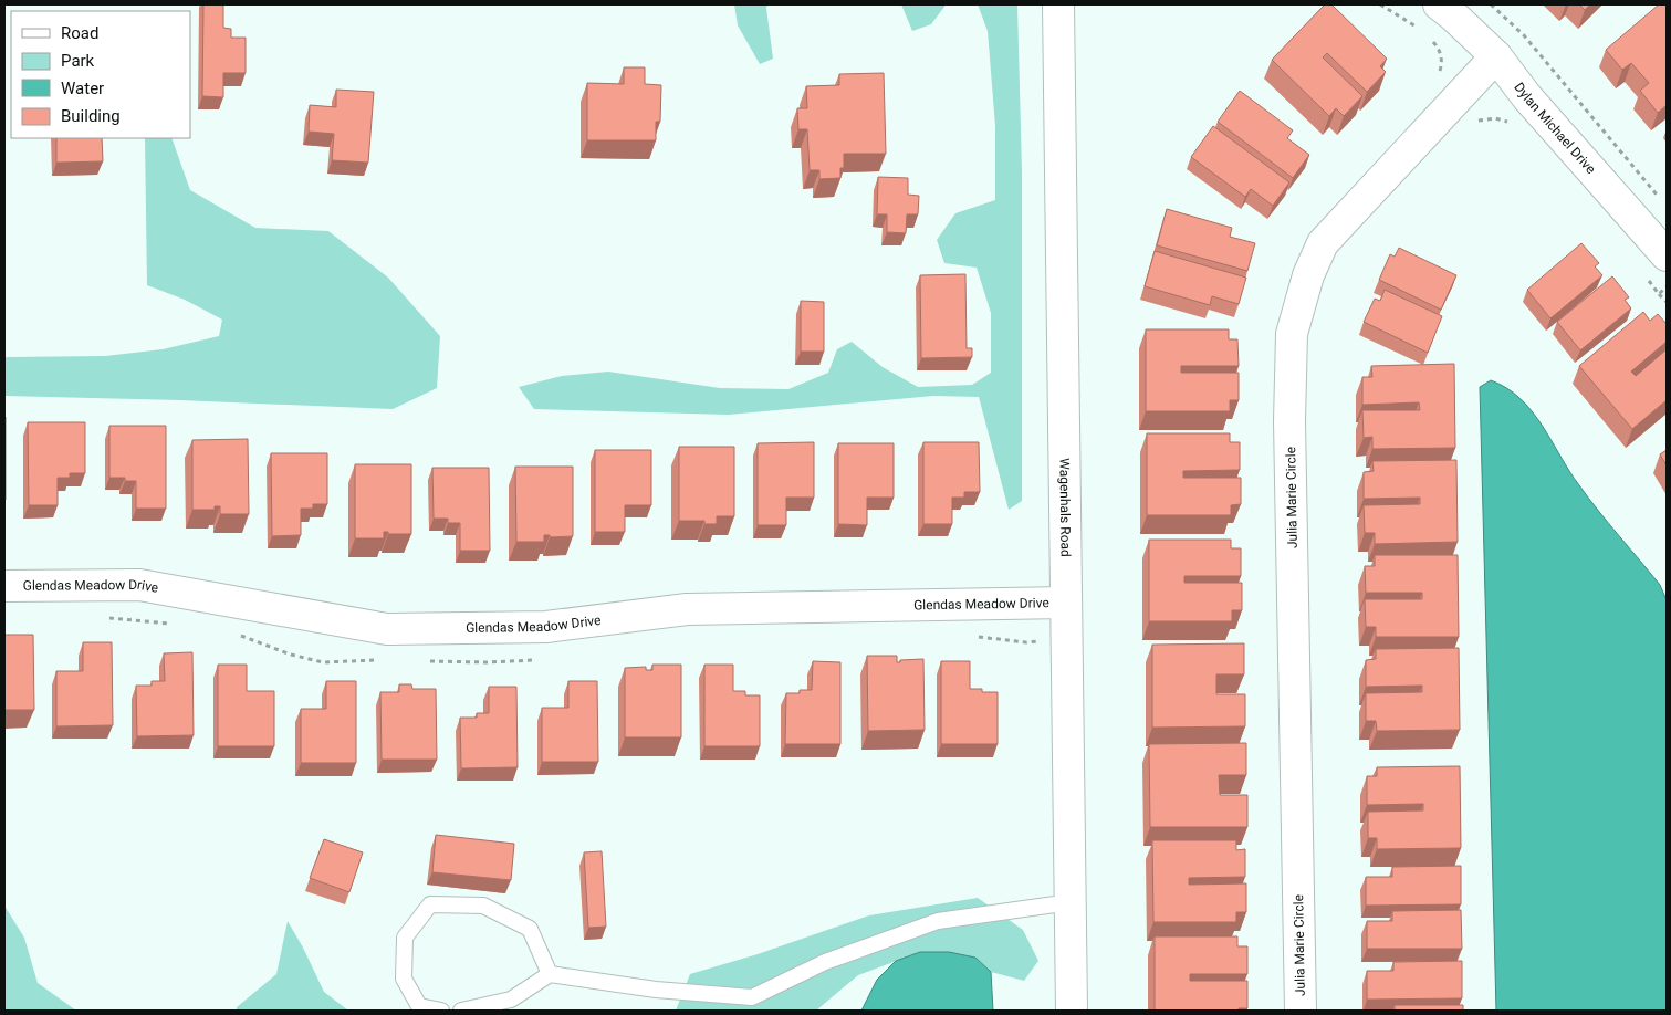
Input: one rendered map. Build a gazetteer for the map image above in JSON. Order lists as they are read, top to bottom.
{
  "streets": {
    "street": [
      "Dylan Michael Drive",
      "Julia Marie Circle",
      "Wagenhals Road",
      "Glendas Meadow Drive"
    ]
  },
  "crossings": [
    ["Dylan Michael Drive", "Julia Marie Circle"],
    ["Wagenhals Road", "Glendas Meadow Drive"]
  ],
  "legend": [
    "Road",
    "Park",
    "Water",
    "Building"
  ]
}
